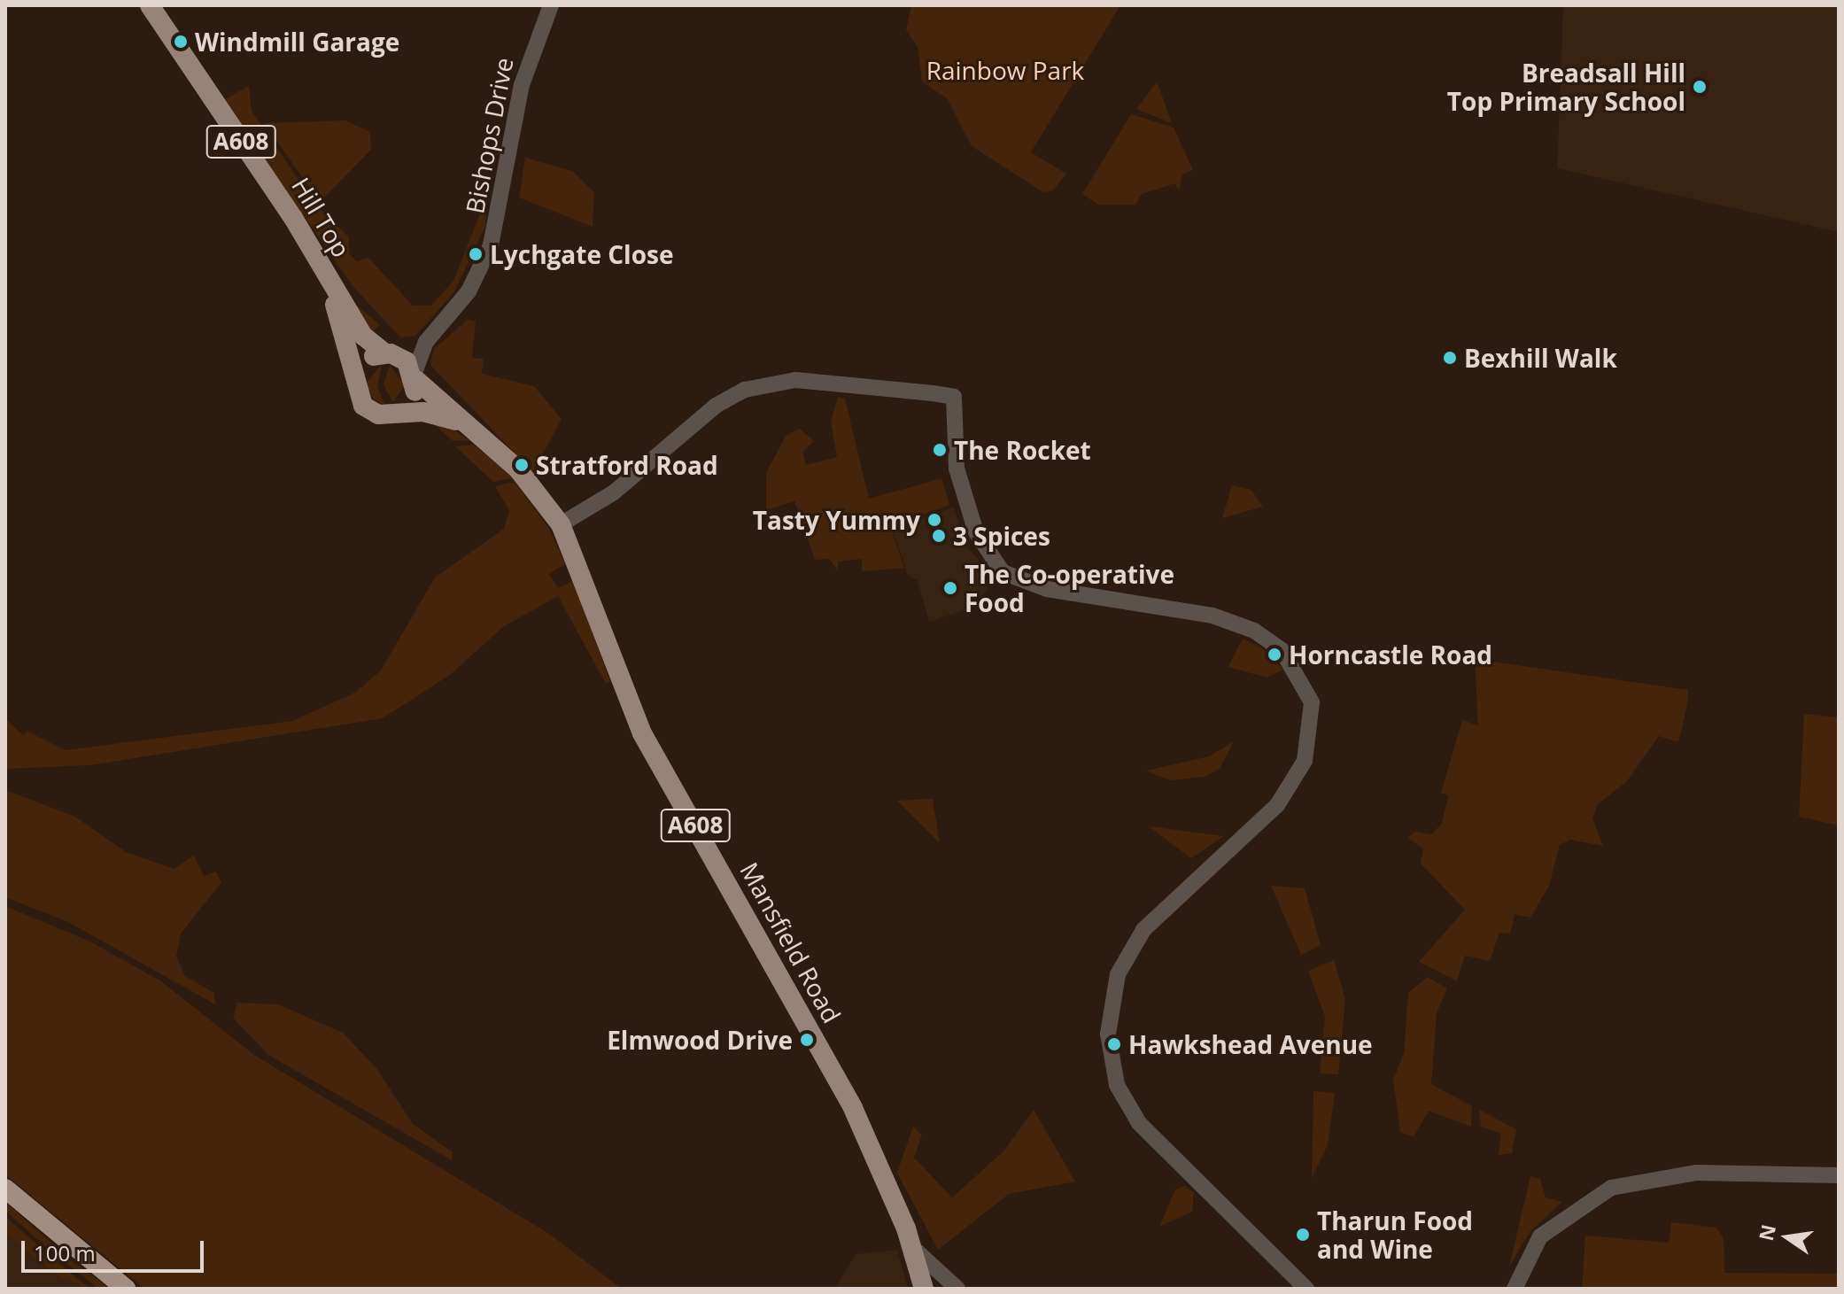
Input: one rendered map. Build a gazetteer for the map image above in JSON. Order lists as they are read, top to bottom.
{
  "streets": {
    "main road": ["A608", "Hill Top", "Mansfield Road"],
    "street": ["Bishops Drive"]
  },
  "crossings": [
    ["Bishops Drive", "A608"],
    ["A608", "Hill Top"],
    ["A608", "Mansfield Road"]
  ],
  "parks": ["Rainbow Park"],
  "places": [
    "Windmill Garage",
    "Breadsall Hill Top Primary School",
    "Lychgate Close",
    "Bexhill Walk",
    "The Rocket",
    "Stratford Road",
    "Tasty Yummy",
    "3 Spices",
    "The Co-operative Food",
    "Horncastle Road",
    "Elmwood Drive",
    "Hawkshead Avenue",
    "Tharun Food and Wine"
  ],
  "scale_bar": "100 m",
  "north": "left"
}
